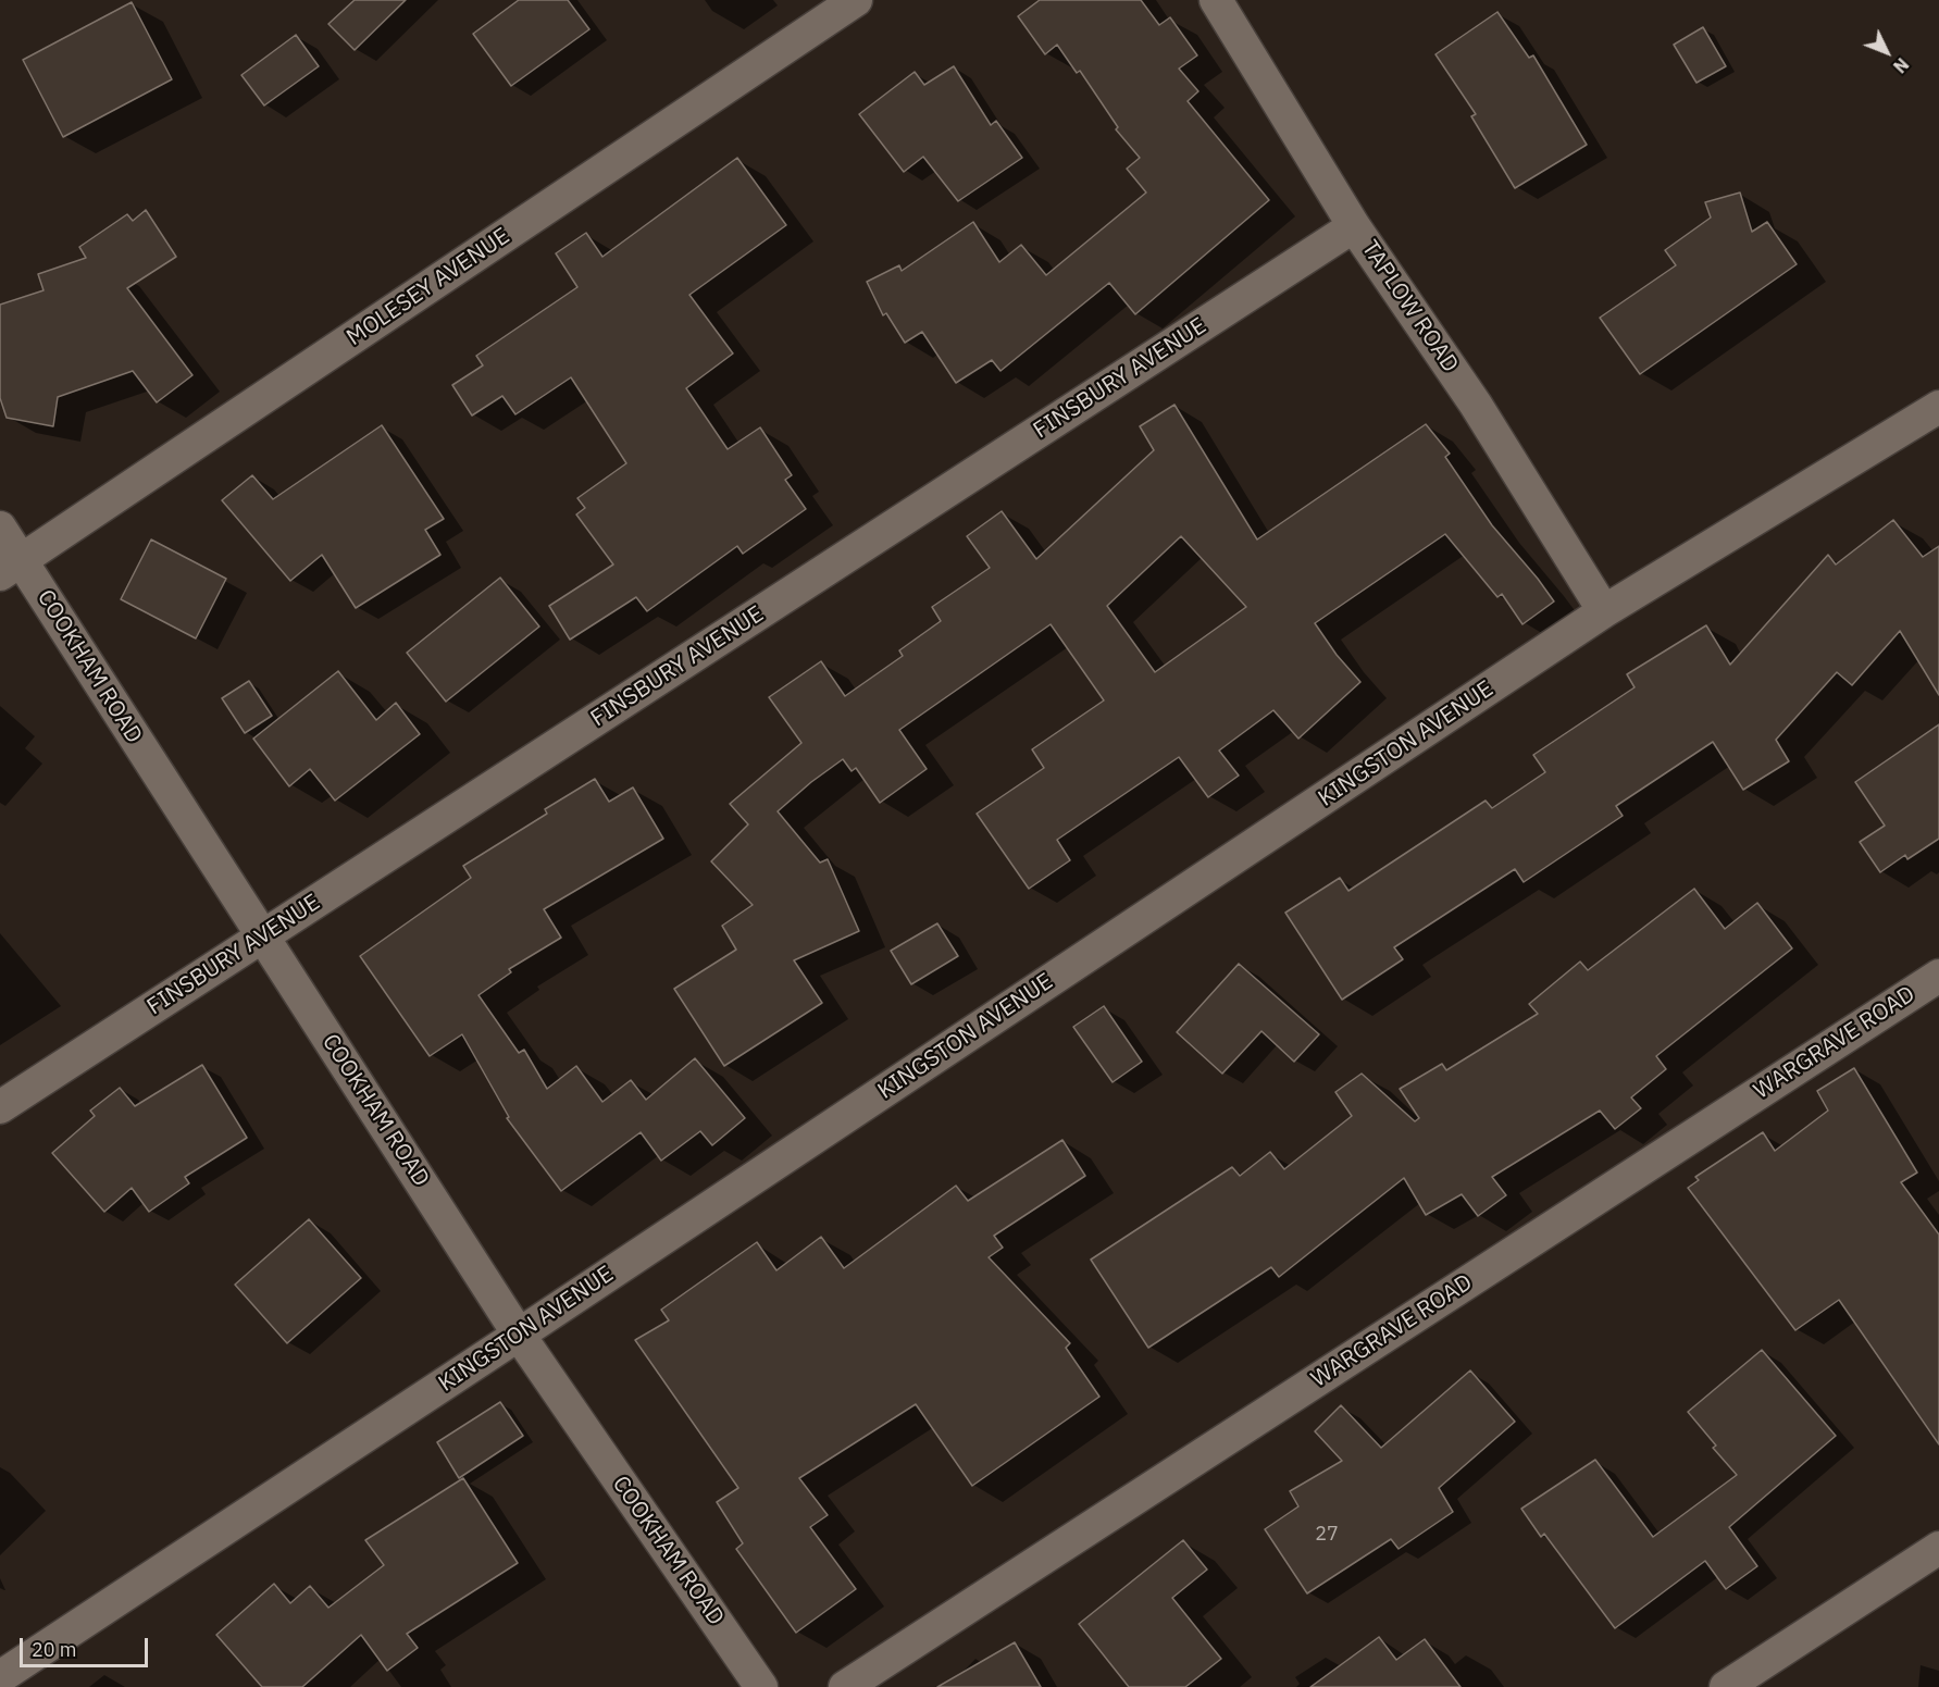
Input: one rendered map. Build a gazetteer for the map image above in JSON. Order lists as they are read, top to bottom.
{
  "streets": {
    "street": [
      "MOLESEY AVENUE",
      "TAPLOW ROAD",
      "FINSBURY AVENUE",
      "COOKHAM ROAD",
      "KINGSTON AVENUE",
      "WARGRAVE ROAD"
    ]
  },
  "crossings": [
    ["MOLESEY AVENUE", "COOKHAM ROAD"],
    ["TAPLOW ROAD", "FINSBURY AVENUE"],
    ["TAPLOW ROAD", "KINGSTON AVENUE"],
    ["FINSBURY AVENUE", "COOKHAM ROAD"],
    ["COOKHAM ROAD", "KINGSTON AVENUE"]
  ],
  "house_numbers": ["27"],
  "scale_bar": "20 m",
  "north": "bottom right"
}
